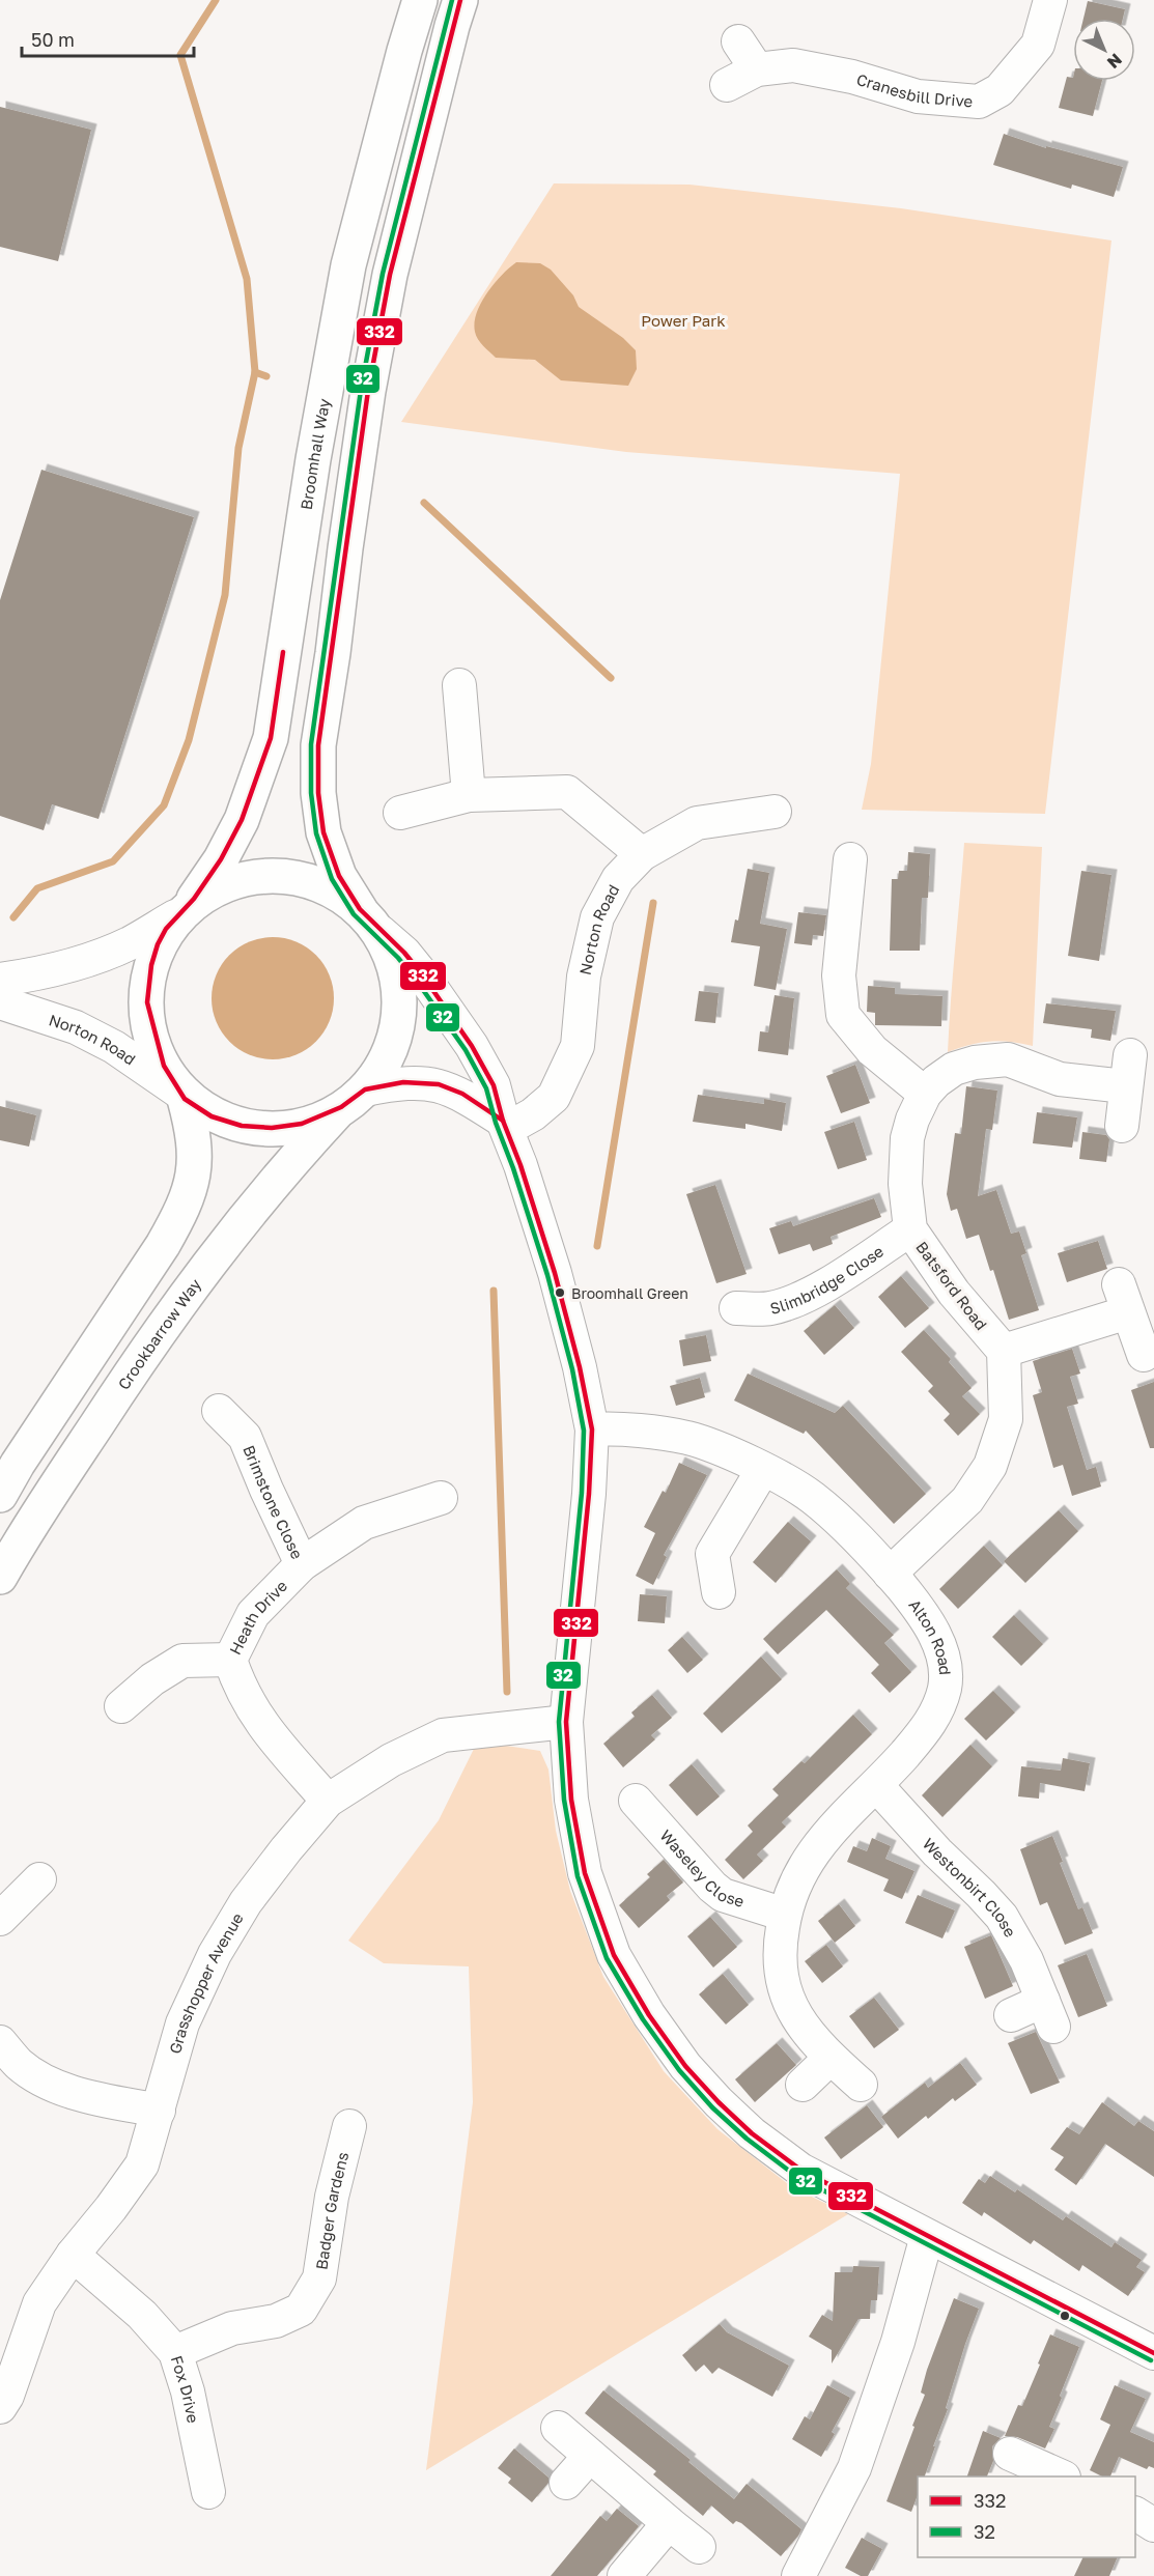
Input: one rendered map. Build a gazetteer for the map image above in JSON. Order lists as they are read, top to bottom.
{
  "streets": {
    "highway": ["Broomhall Way", "Crookbarrow Way"],
    "street": [
      "Cranesbill Drive",
      "Norton Road",
      "Slimbridge Close",
      "Batsford Road",
      "Brimstone Close",
      "Heath Drive",
      "Alton Road",
      "Waseley Close",
      "Westonbirt Close",
      "Grasshopper Avenue",
      "Badger Gardens",
      "Fox Drive"
    ]
  },
  "crossings": [
    ["Broomhall Way", "Norton Road"],
    ["Slimbridge Close", "Batsford Road"],
    ["Brimstone Close", "Heath Drive"],
    ["Heath Drive", "Grasshopper Avenue"],
    ["Alton Road", "Waseley Close"],
    ["Alton Road", "Westonbirt Close"],
    ["Grasshopper Avenue", "Fox Drive"],
    ["Badger Gardens", "Fox Drive"]
  ],
  "parks": ["Power Park"],
  "places": ["Broomhall Green"],
  "lines": ["transit line 332", "transit line 32"],
  "legend": ["332", "32"],
  "scale_bar": "50 m",
  "north": "bottom right"
}
